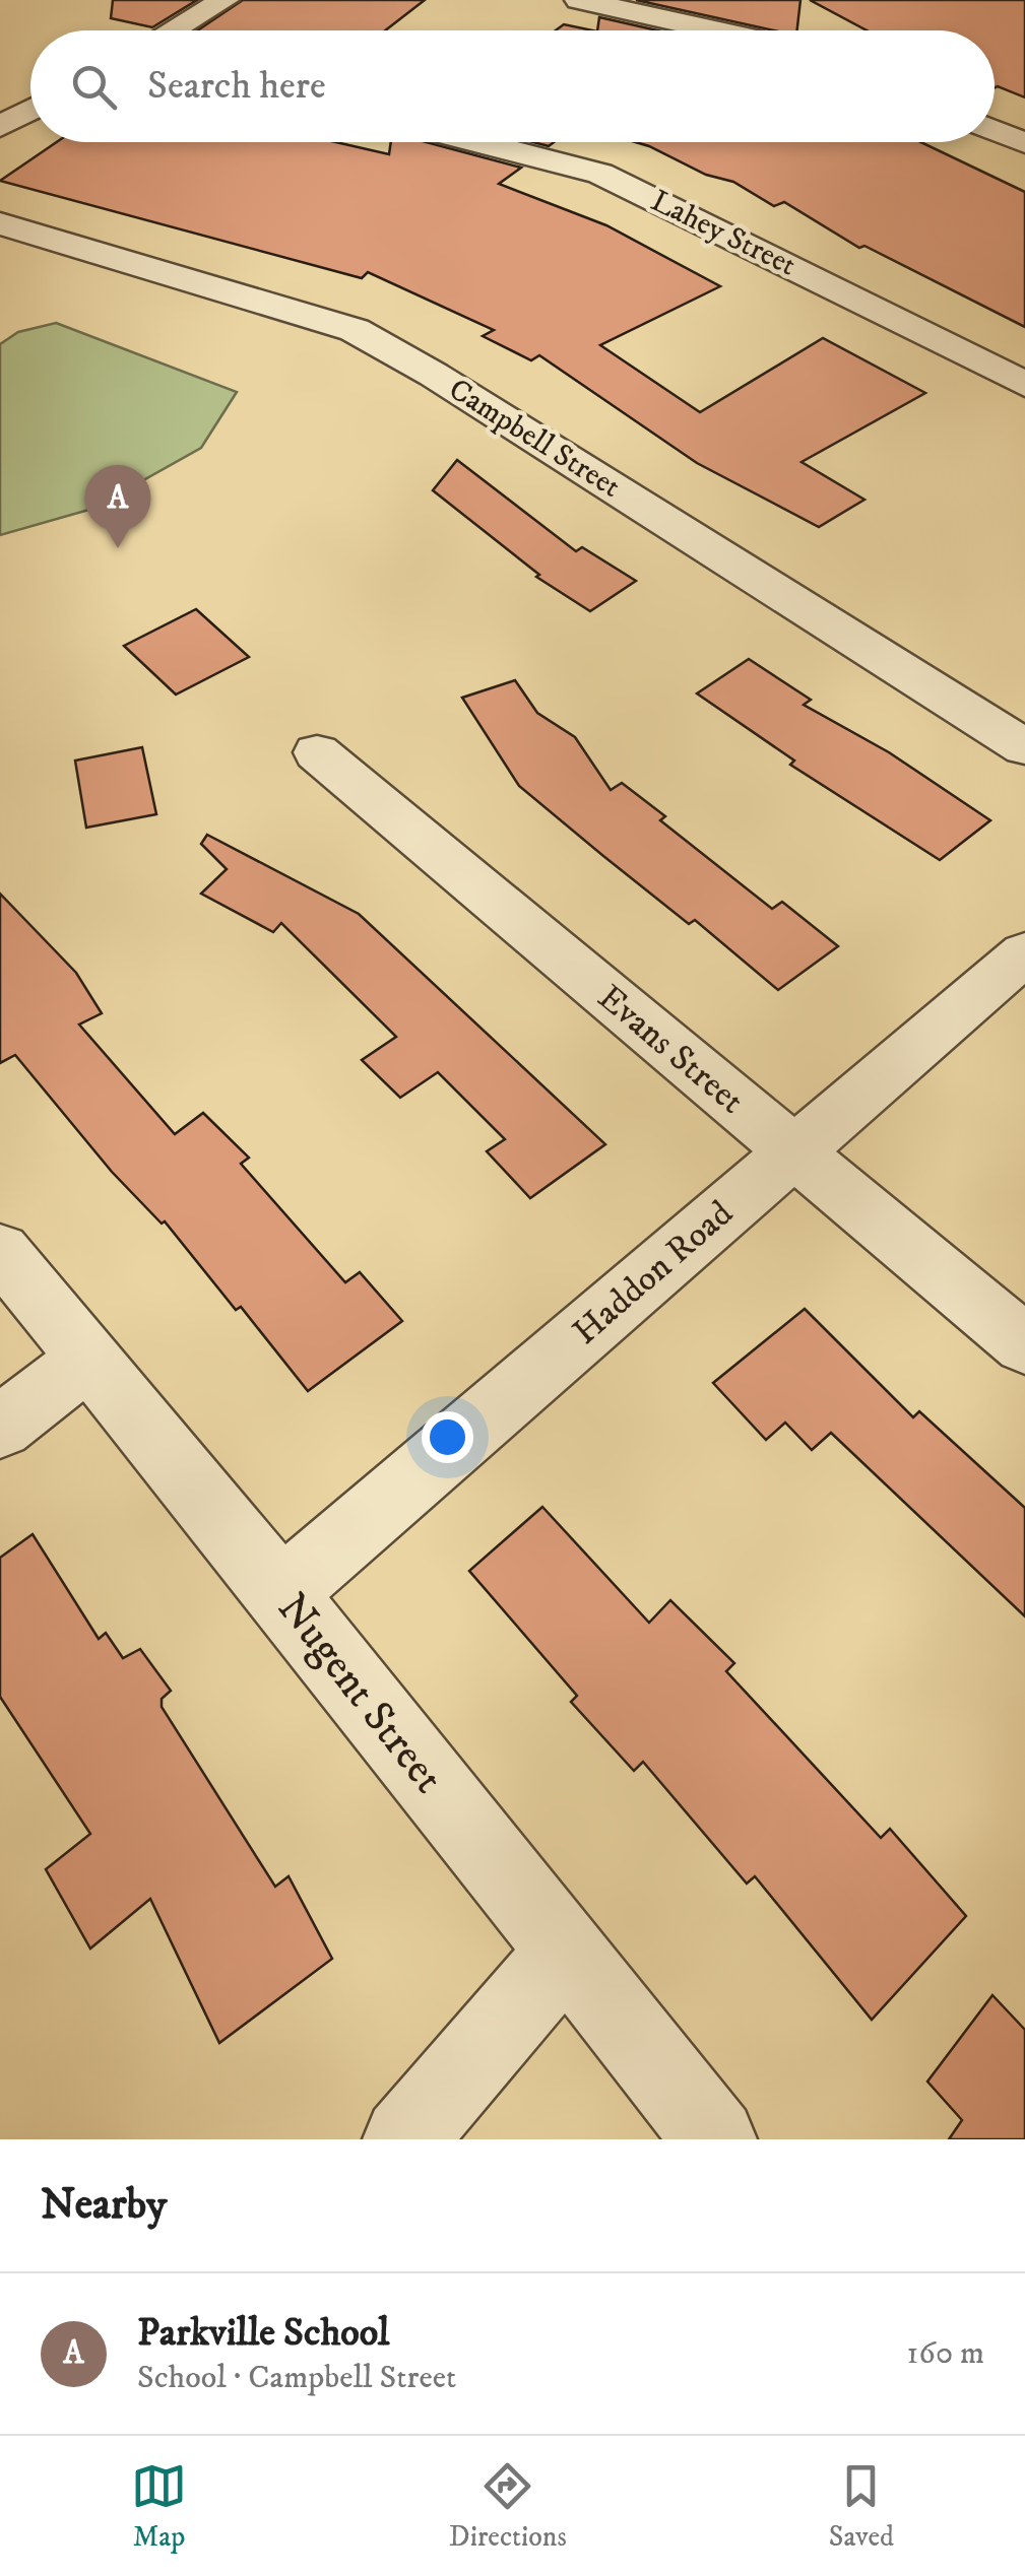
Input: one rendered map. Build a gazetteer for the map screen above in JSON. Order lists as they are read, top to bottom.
{
  "streets": {
    "street": [
      "Lahey Street",
      "Campbell Street",
      "Evans Street",
      "Haddon Road",
      "Nugent Street"
    ]
  },
  "crossings": [
    ["Evans Street", "Haddon Road"],
    ["Haddon Road", "Nugent Street"]
  ],
  "page": {
    "search": "Search here",
    "pins": "A",
    "heading": "Nearby",
    "list": [
      {
        "mark": "A",
        "name": "Parkville School",
        "note": "School · Campbell Street",
        "value": "160 m"
      }
    ],
    "nav": ["Map", "Directions", "Saved"]
  }
}
